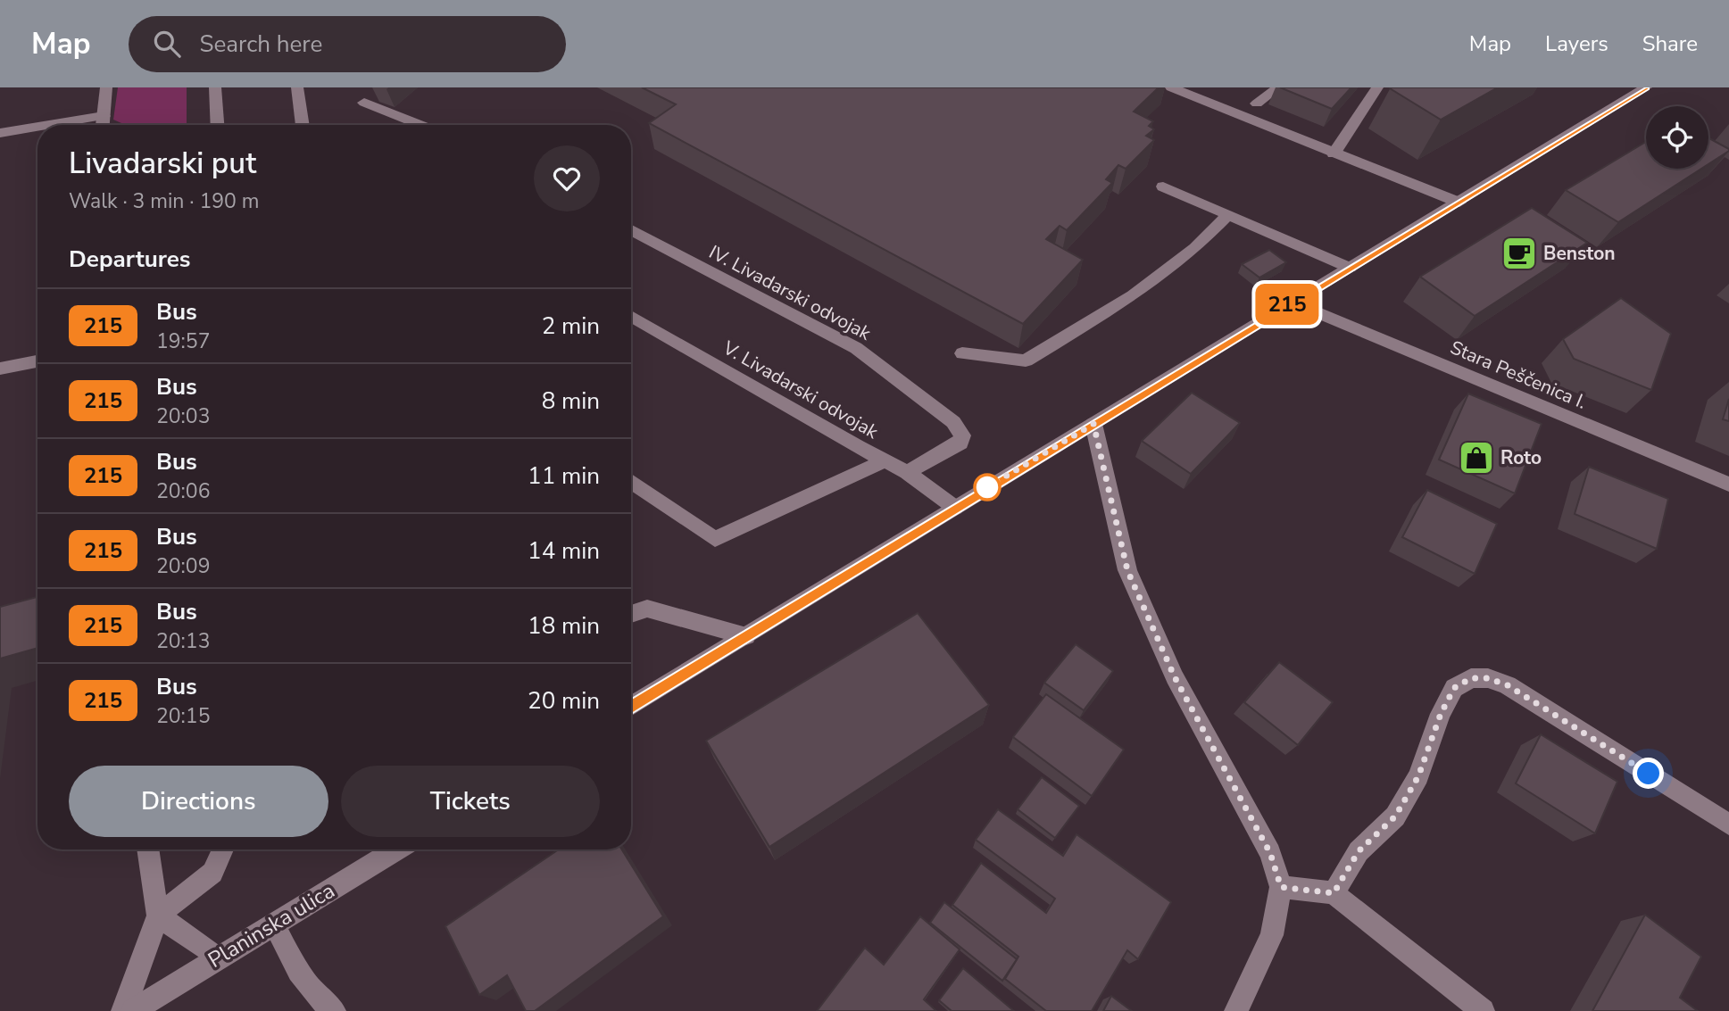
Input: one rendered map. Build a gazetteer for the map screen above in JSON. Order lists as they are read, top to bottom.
{
  "streets": {
    "street": [
      "IV. Livadarski odvojak",
      "Stara Peščenica I.",
      "V. Livadarski odvojak",
      "Planinska ulica"
    ]
  },
  "crossings": [
    ["IV. Livadarski odvojak", "V. Livadarski odvojak"]
  ],
  "places": {
    "cafe": ["Benston"],
    "shop": ["Roto"]
  },
  "lines": ["bus line 215"],
  "page": {
    "header": "Map",
    "search": "Search here",
    "nav": ["Map", "Layers", "Share"],
    "on_map": "215",
    "heading": [
      ["Livadarski put", "Walk · 3 min · 190 m"],
      "Departures"
    ],
    "list": [
      {
        "mark": "215",
        "name": "Bus",
        "note": "19:57",
        "value": "2 min"
      },
      {
        "mark": "215",
        "name": "Bus",
        "note": "20:03",
        "value": "8 min"
      },
      {
        "mark": "215",
        "name": "Bus",
        "note": "20:06",
        "value": "11 min"
      },
      {
        "mark": "215",
        "name": "Bus",
        "note": "20:09",
        "value": "14 min"
      },
      {
        "mark": "215",
        "name": "Bus",
        "note": "20:13",
        "value": "18 min"
      },
      {
        "mark": "215",
        "name": "Bus",
        "note": "20:15",
        "value": "20 min"
      }
    ],
    "buttons": ["Directions", "Tickets"]
  }
}
